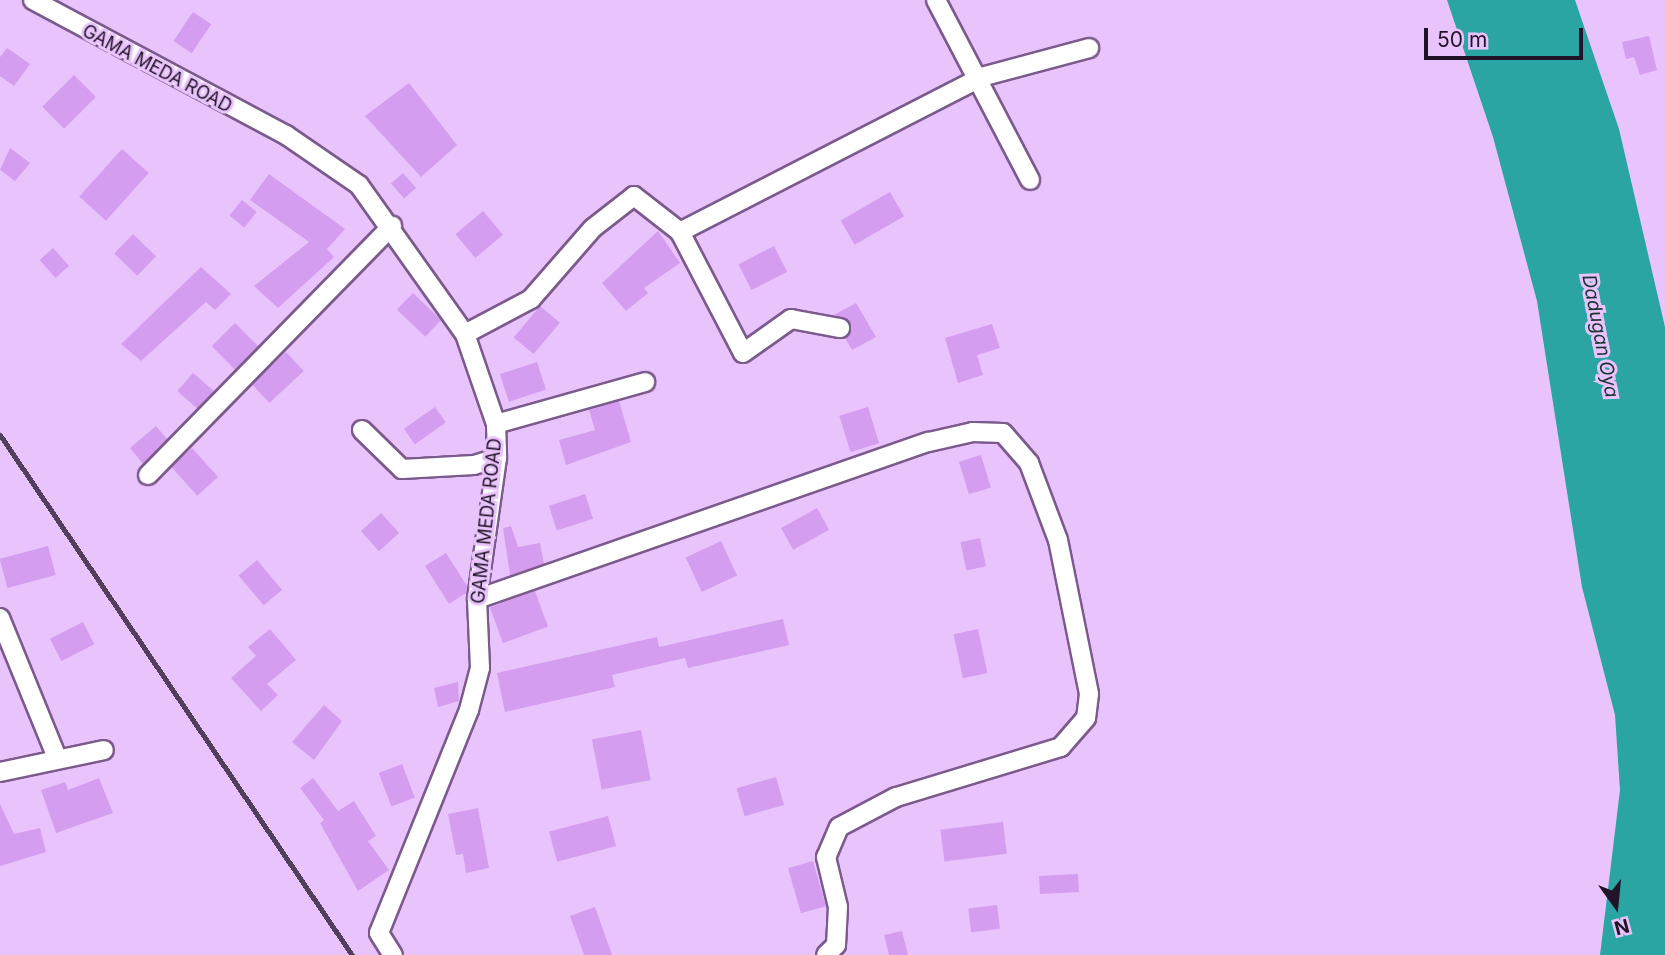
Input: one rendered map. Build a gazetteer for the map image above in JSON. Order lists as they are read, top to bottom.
{
  "streets": {
    "street": ["GAMA MEDA ROAD"]
  },
  "water": ["Dadugan Oya"],
  "scale_bar": "50 m",
  "north": "bottom"
}
